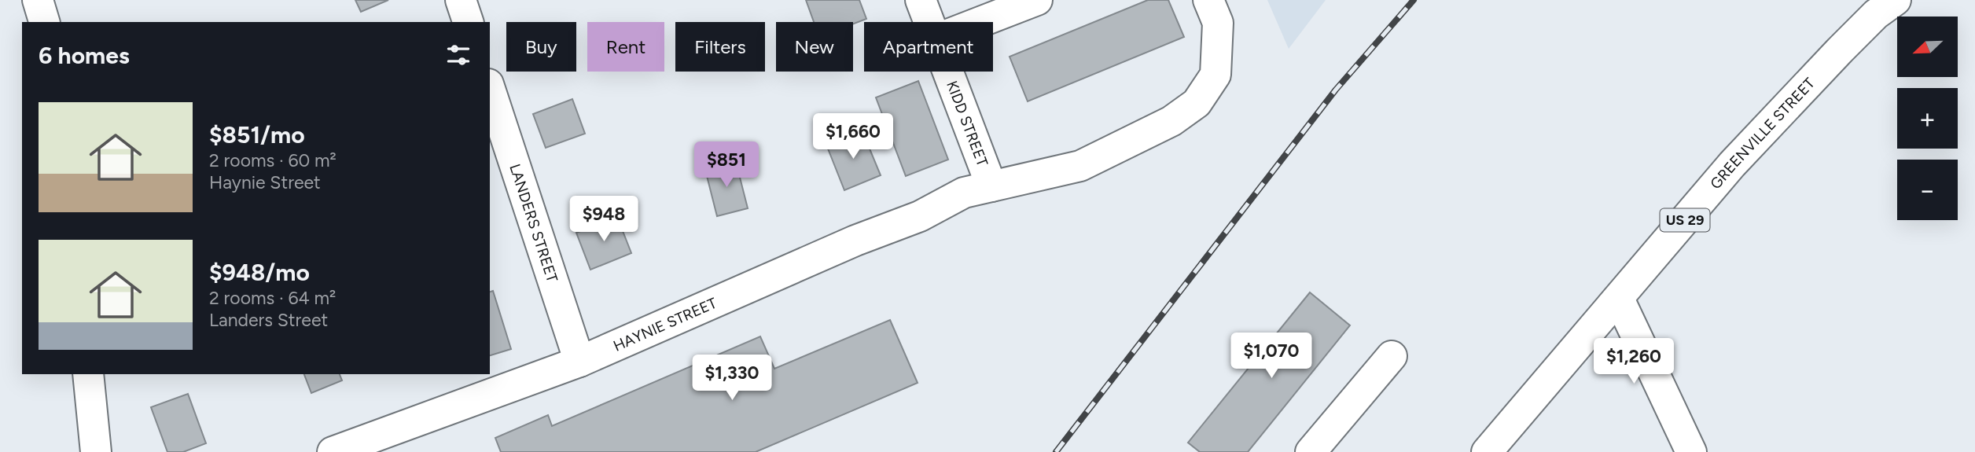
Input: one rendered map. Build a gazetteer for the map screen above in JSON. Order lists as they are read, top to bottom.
{
  "streets": {
    "street": [
      "KIDD STREET",
      "GREENVILLE STREET",
      "US 29",
      "LANDERS STREET",
      "HAYNIE STREET"
    ]
  },
  "crossings": [
    ["KIDD STREET", "HAYNIE STREET"],
    ["LANDERS STREET", "HAYNIE STREET"]
  ],
  "north": "bottom left",
  "page": {
    "map_buttons": ["+", "−"],
    "chip": [
      "Buy",
      "Rent",
      "Filters",
      "New",
      "Apartment"
    ],
    "heading": "6 homes",
    "list": [
      {
        "name": "$851/mo",
        "note": "2 rooms · 60 m² · Haynie Street"
      },
      {
        "name": "$948/mo",
        "note": "2 rooms · 64 m² · Landers Street"
      }
    ],
    "price": [
      "$1,660",
      "$851",
      "$948",
      "$1,070",
      "$1,260",
      "$1,330"
    ]
  }
}
